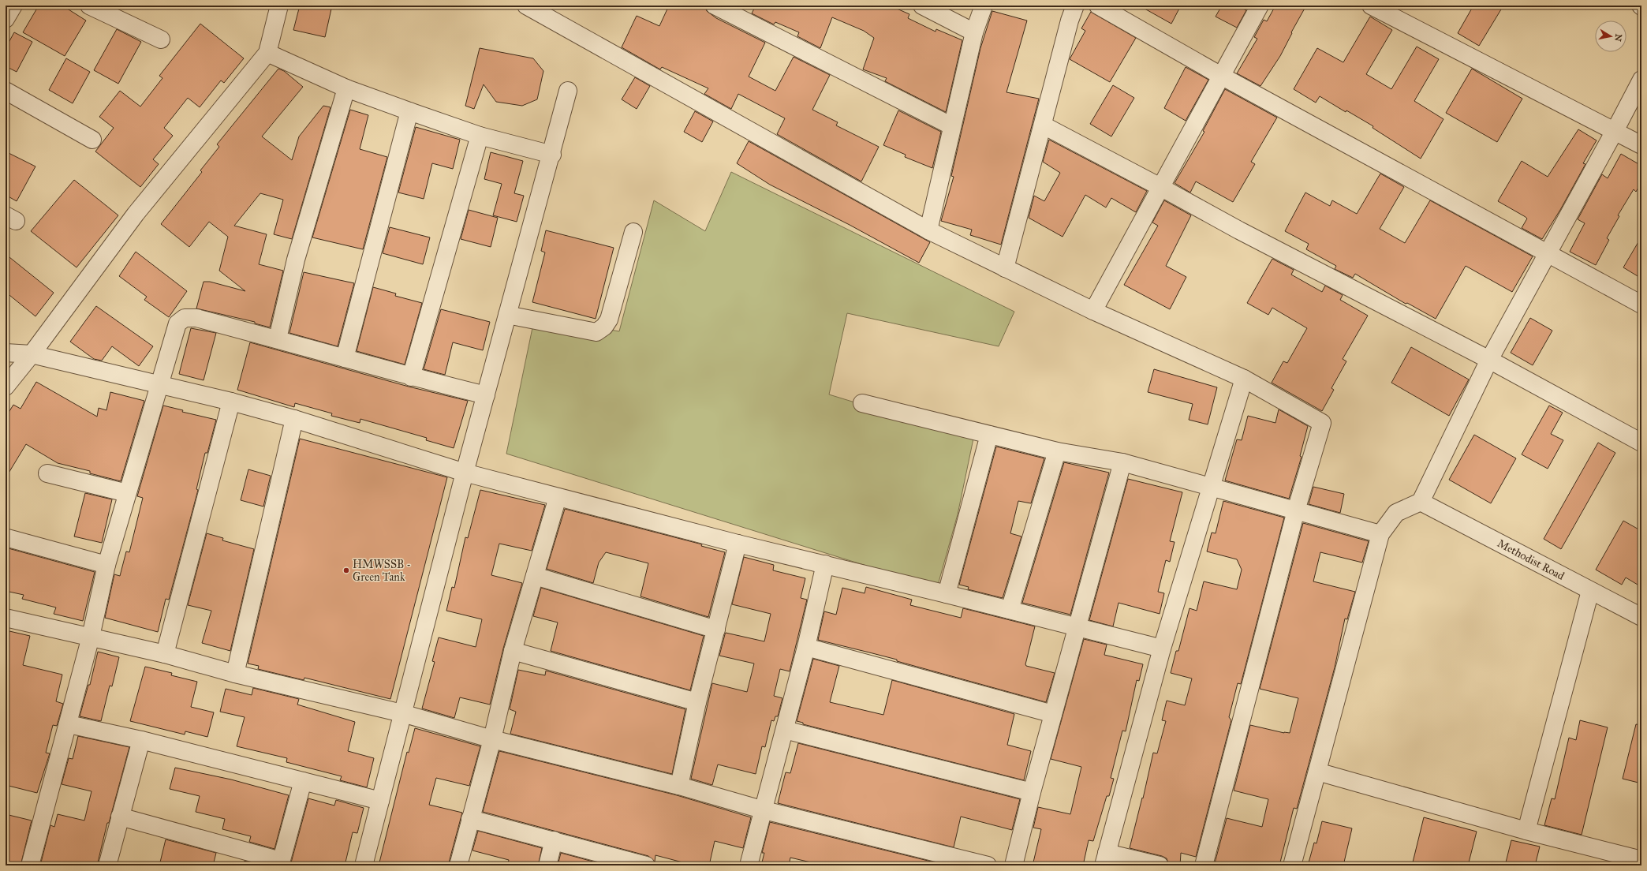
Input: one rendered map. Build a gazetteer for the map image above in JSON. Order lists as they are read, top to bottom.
{
  "streets": {
    "street": ["Methodist Road"]
  },
  "places": ["HMWSSB - Green Tank"],
  "north": "right"
}
